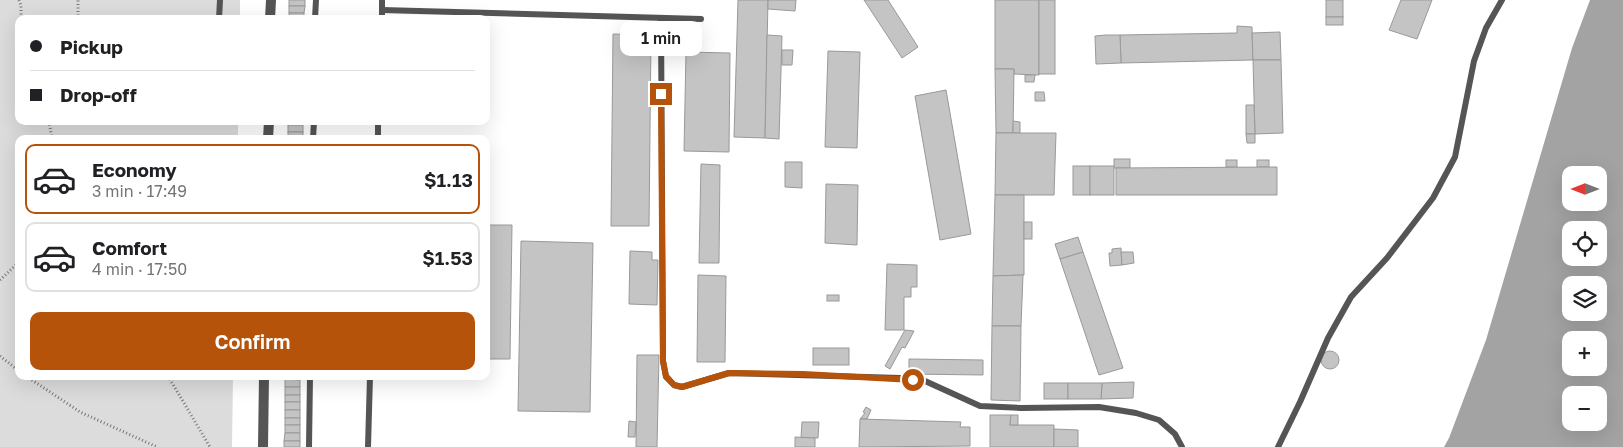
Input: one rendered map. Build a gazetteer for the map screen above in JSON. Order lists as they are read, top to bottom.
{
  "north": "left",
  "page": {
    "banner": ["Pickup", "Drop-off"],
    "bubble": "1 min",
    "list": [
      {
        "name": "Economy",
        "note": "3 min · 17:49",
        "value": "$1.13"
      },
      {
        "name": "Comfort",
        "note": "4 min · 17:50",
        "value": "$1.53"
      }
    ],
    "map_buttons": ["+", "−"],
    "buttons": "Confirm"
  }
}
